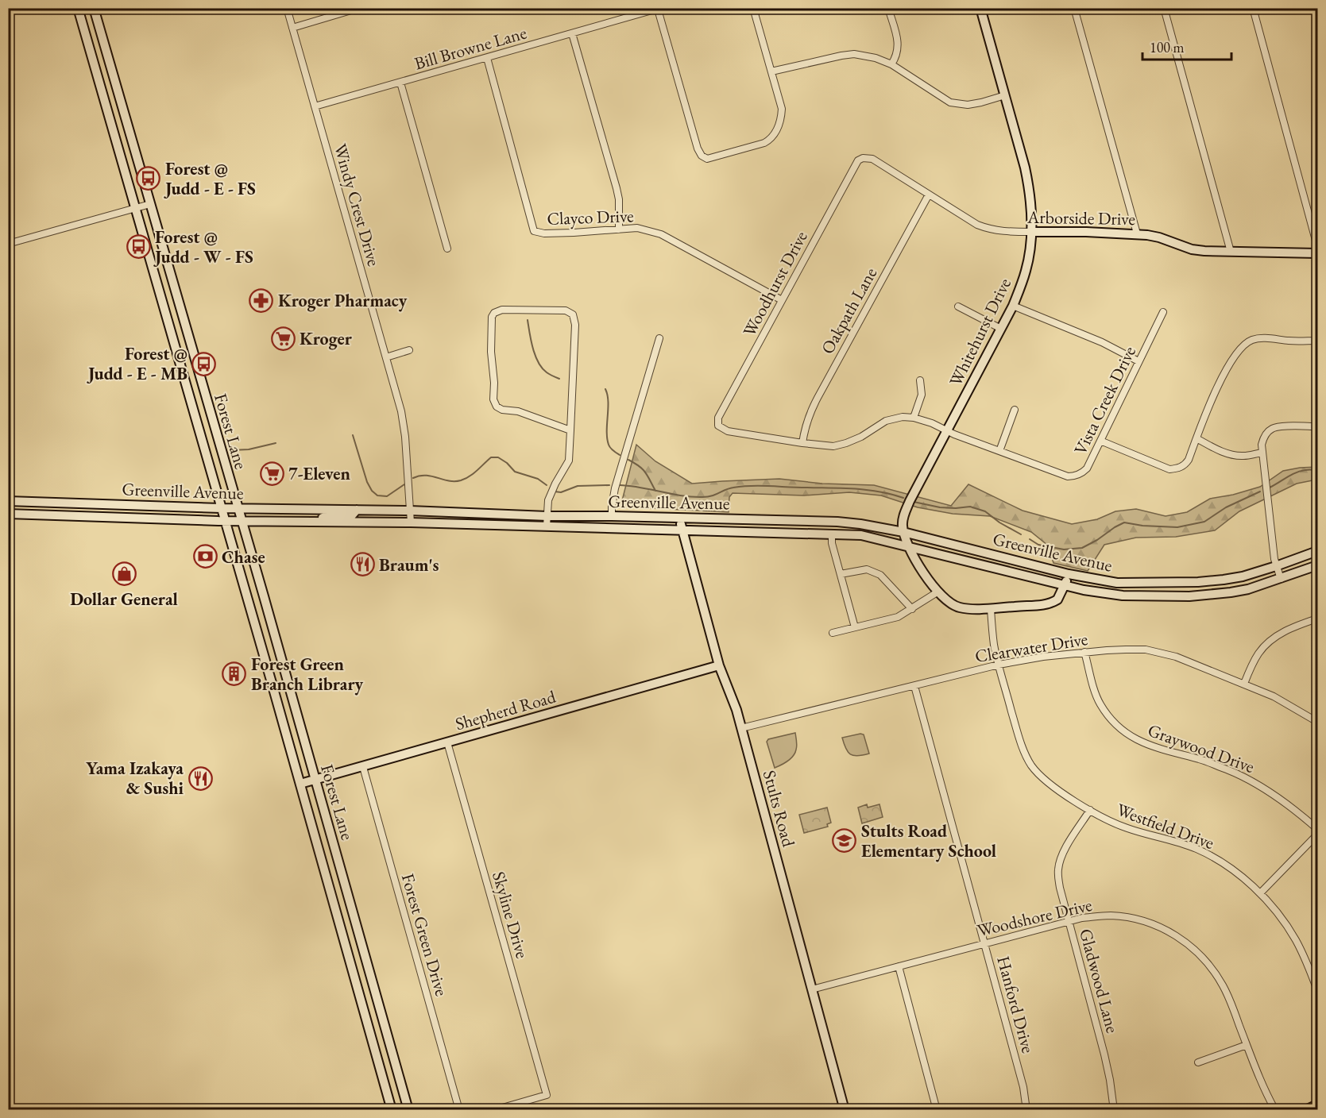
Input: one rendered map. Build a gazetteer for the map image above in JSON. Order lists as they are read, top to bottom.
{
  "streets": {
    "main road": [
      "Arborside Drive",
      "Whitehurst Drive",
      "Forest Lane",
      "Greenville Avenue",
      "Shepherd Road",
      "Stults Road"
    ],
    "street": [
      "Bill Browne Lane",
      "Windy Crest Drive",
      "Clayco Drive",
      "Woodhurst Drive",
      "Oakpath Lane",
      "Vista Creek Drive",
      "Clearwater Drive",
      "Graywood Drive",
      "Westfield Drive",
      "Skyline Drive",
      "Woodshore Drive",
      "Forest Green Drive",
      "Gladwood Lane",
      "Hanford Drive"
    ]
  },
  "crossings": [
    ["Bill Browne Lane", "Windy Crest Drive"],
    ["Bill Browne Lane", "Clayco Drive"],
    ["Windy Crest Drive", "Greenville Avenue"],
    ["Clayco Drive", "Woodhurst Drive"],
    ["Arborside Drive", "Woodhurst Drive"],
    ["Arborside Drive", "Oakpath Lane"],
    ["Arborside Drive", "Whitehurst Drive"],
    ["Woodhurst Drive", "Oakpath Lane"],
    ["Whitehurst Drive", "Vista Creek Drive"],
    ["Whitehurst Drive", "Greenville Avenue"],
    ["Whitehurst Drive", "Westfield Drive"],
    ["Forest Lane", "Greenville Avenue"],
    ["Forest Lane", "Shepherd Road"],
    ["Greenville Avenue", "Stults Road"],
    ["Clearwater Drive", "Graywood Drive"],
    ["Clearwater Drive", "Stults Road"],
    ["Clearwater Drive", "Westfield Drive"],
    ["Clearwater Drive", "Hanford Drive"],
    ["Shepherd Road", "Stults Road"],
    ["Shepherd Road", "Skyline Drive"],
    ["Shepherd Road", "Forest Green Drive"],
    ["Stults Road", "Woodshore Drive"],
    ["Westfield Drive", "Gladwood Lane"],
    ["Woodshore Drive", "Gladwood Lane"],
    ["Woodshore Drive", "Hanford Drive"]
  ],
  "places": {
    "bus stop": ["Forest @ Judd - E - FS", "Forest @ Judd - W - FS", "Forest @ Judd - E - MB"],
    "pharmacy": ["Kroger Pharmacy"],
    "supermarket": ["Kroger", "7-Eleven"],
    "bank": ["Chase"],
    "restaurant": ["Braum's", "Yama Izakaya & Sushi"],
    "shop": ["Dollar General"],
    "building": ["Forest Green Branch Library"],
    "school or university": ["Stults Road Elementary School"]
  },
  "scale_bar": "100 m"
}
